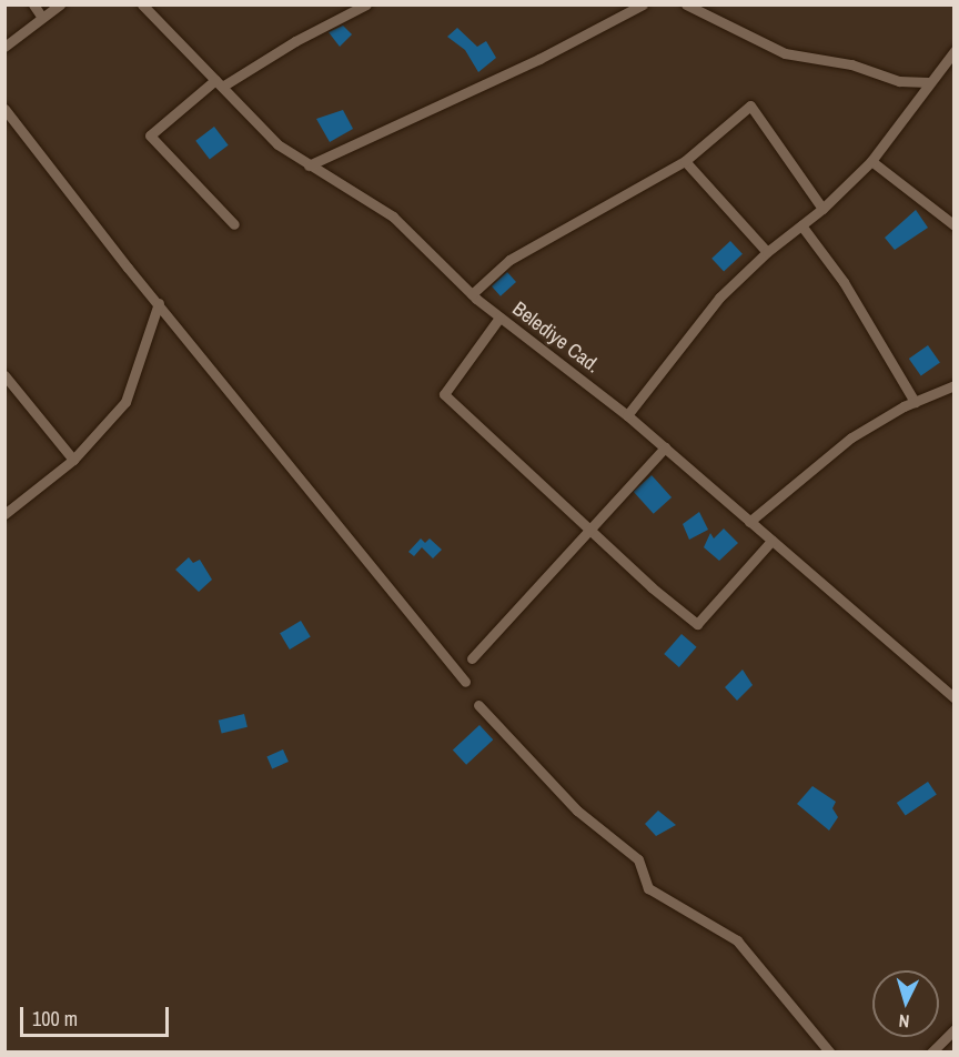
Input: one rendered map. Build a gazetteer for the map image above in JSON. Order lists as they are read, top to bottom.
{
  "streets": {
    "street": ["Belediye Cad."]
  },
  "scale_bar": "100 m",
  "north": "bottom"
}
